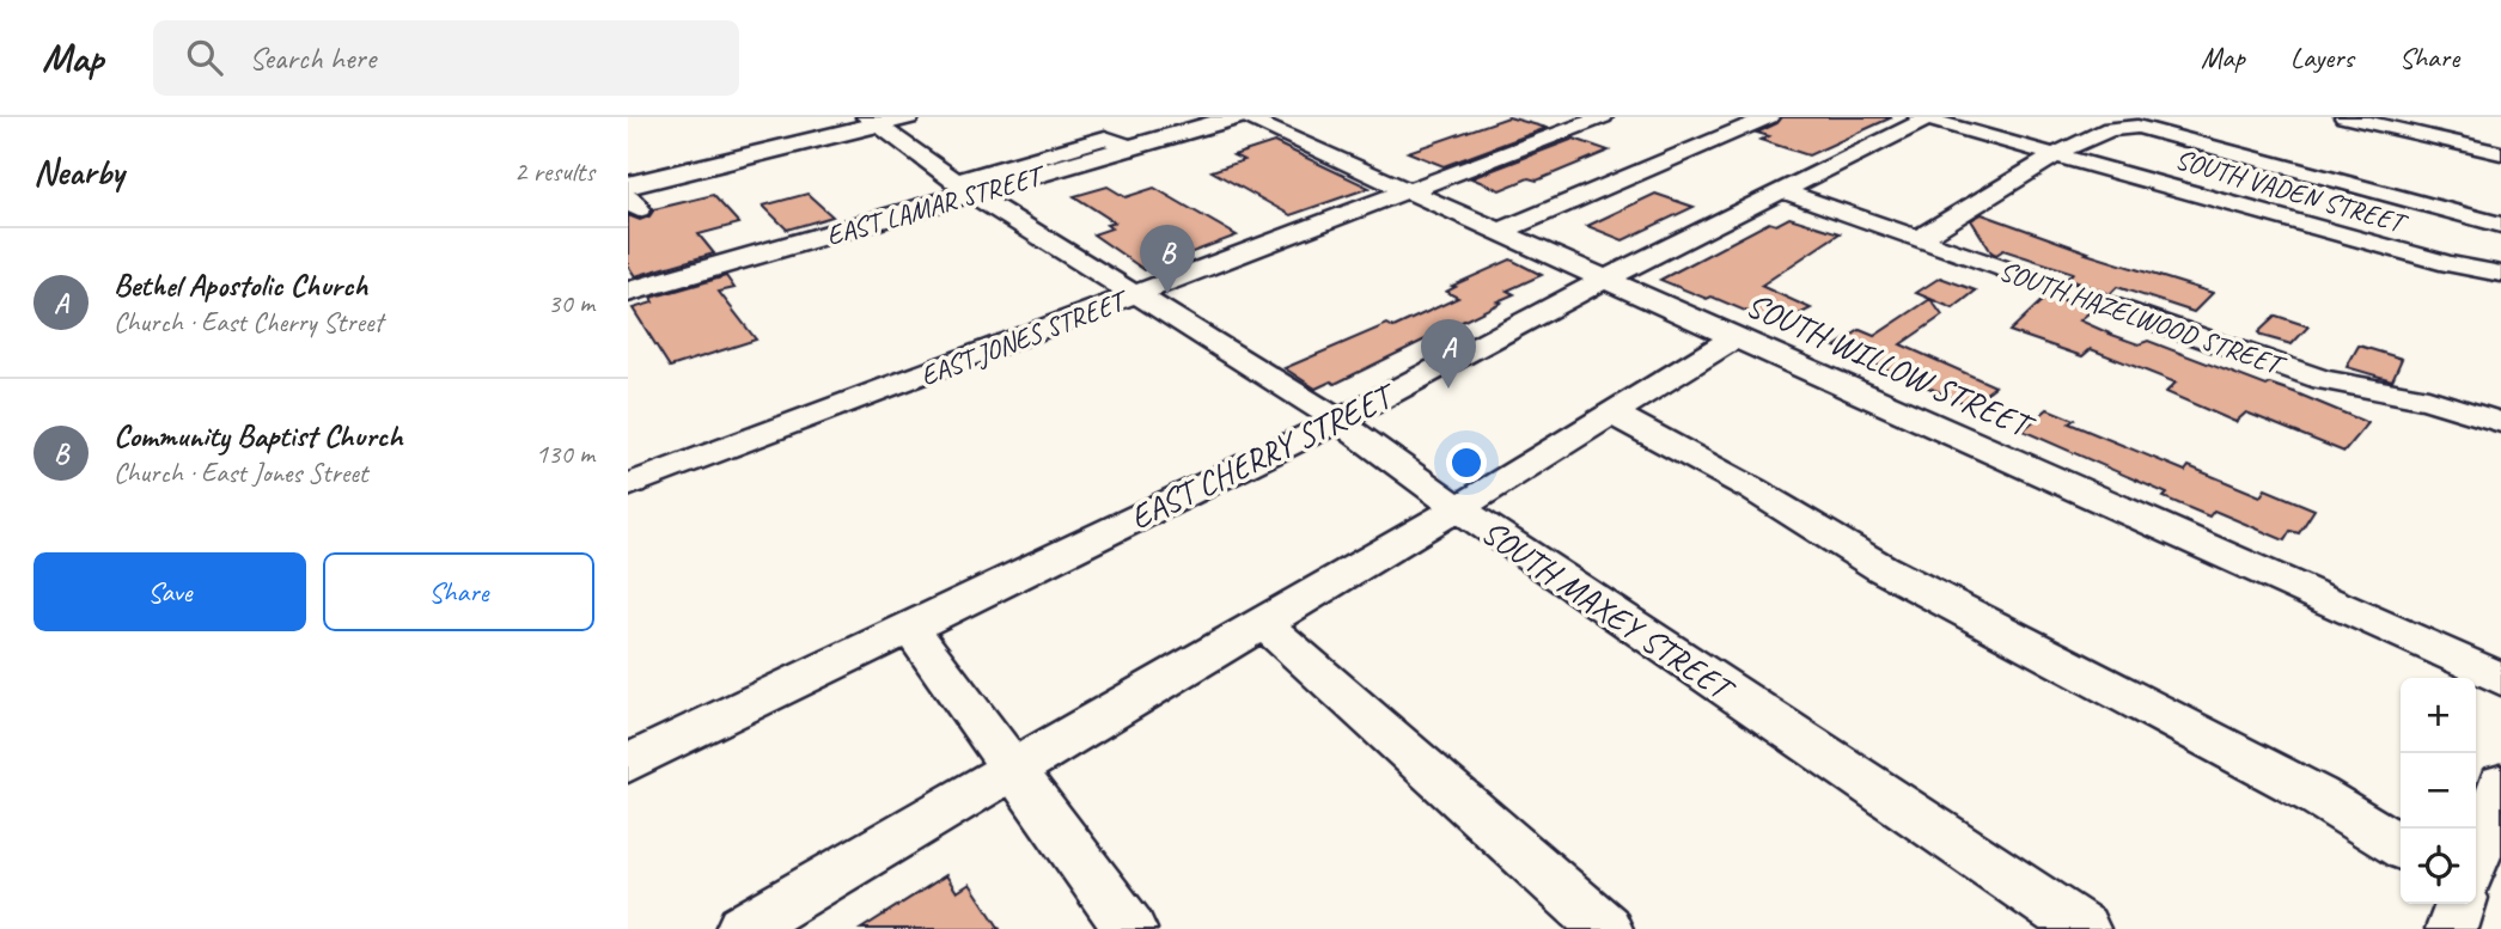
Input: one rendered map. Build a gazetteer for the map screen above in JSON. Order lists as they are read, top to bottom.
{
  "streets": {
    "main road": ["EAST LAMAR STREET"],
    "street": [
      "SOUTH VADEN STREET",
      "SOUTH HAZELWOOD STREET",
      "EAST JONES STREET",
      "SOUTH WILLOW STREET",
      "EAST CHERRY STREET",
      "SOUTH MAXEY STREET"
    ]
  },
  "crossings": [
    ["SOUTH VADEN STREET", "EAST CHERRY STREET"],
    ["EAST LAMAR STREET", "SOUTH WILLOW STREET"],
    ["EAST LAMAR STREET", "SOUTH MAXEY STREET"],
    ["SOUTH HAZELWOOD STREET", "EAST CHERRY STREET"],
    ["EAST JONES STREET", "SOUTH WILLOW STREET"],
    ["EAST JONES STREET", "SOUTH MAXEY STREET"],
    ["SOUTH WILLOW STREET", "EAST CHERRY STREET"],
    ["EAST CHERRY STREET", "SOUTH MAXEY STREET"]
  ],
  "page": {
    "header": "Map",
    "search": "Search here",
    "nav": ["Map", "Layers", "Share"],
    "heading": ["Nearby", "2 results"],
    "pins": ["B", "A"],
    "list": [
      {
        "mark": "A",
        "name": "Bethel Apostolic Church",
        "note": "Church · East Cherry Street",
        "value": "30 m"
      },
      {
        "mark": "B",
        "name": "Community Baptist Church",
        "note": "Church · East Jones Street",
        "value": "130 m"
      }
    ],
    "buttons": ["Save", "Share"],
    "map_buttons": ["+", "−"]
  }
}
